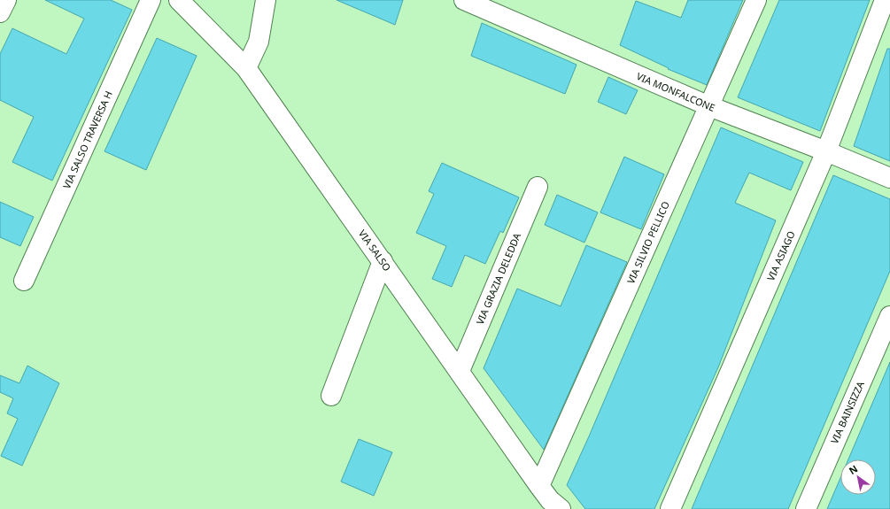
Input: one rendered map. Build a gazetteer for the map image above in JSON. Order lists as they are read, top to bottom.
{
  "streets": {
    "street": [
      "VIA MONFALCONE",
      "VIA SALSO TRAVERSA H",
      "VIA SILVIO PELLICO",
      "VIA SALSO",
      "VIA ASIAGO",
      "VIA GRAZIA DELEDDA",
      "VIA BAINSIZZA"
    ]
  },
  "crossings": [
    ["VIA MONFALCONE", "VIA SILVIO PELLICO"],
    ["VIA MONFALCONE", "VIA ASIAGO"],
    ["VIA SILVIO PELLICO", "VIA SALSO"],
    ["VIA SALSO", "VIA GRAZIA DELEDDA"]
  ],
  "north": "top left"
}
